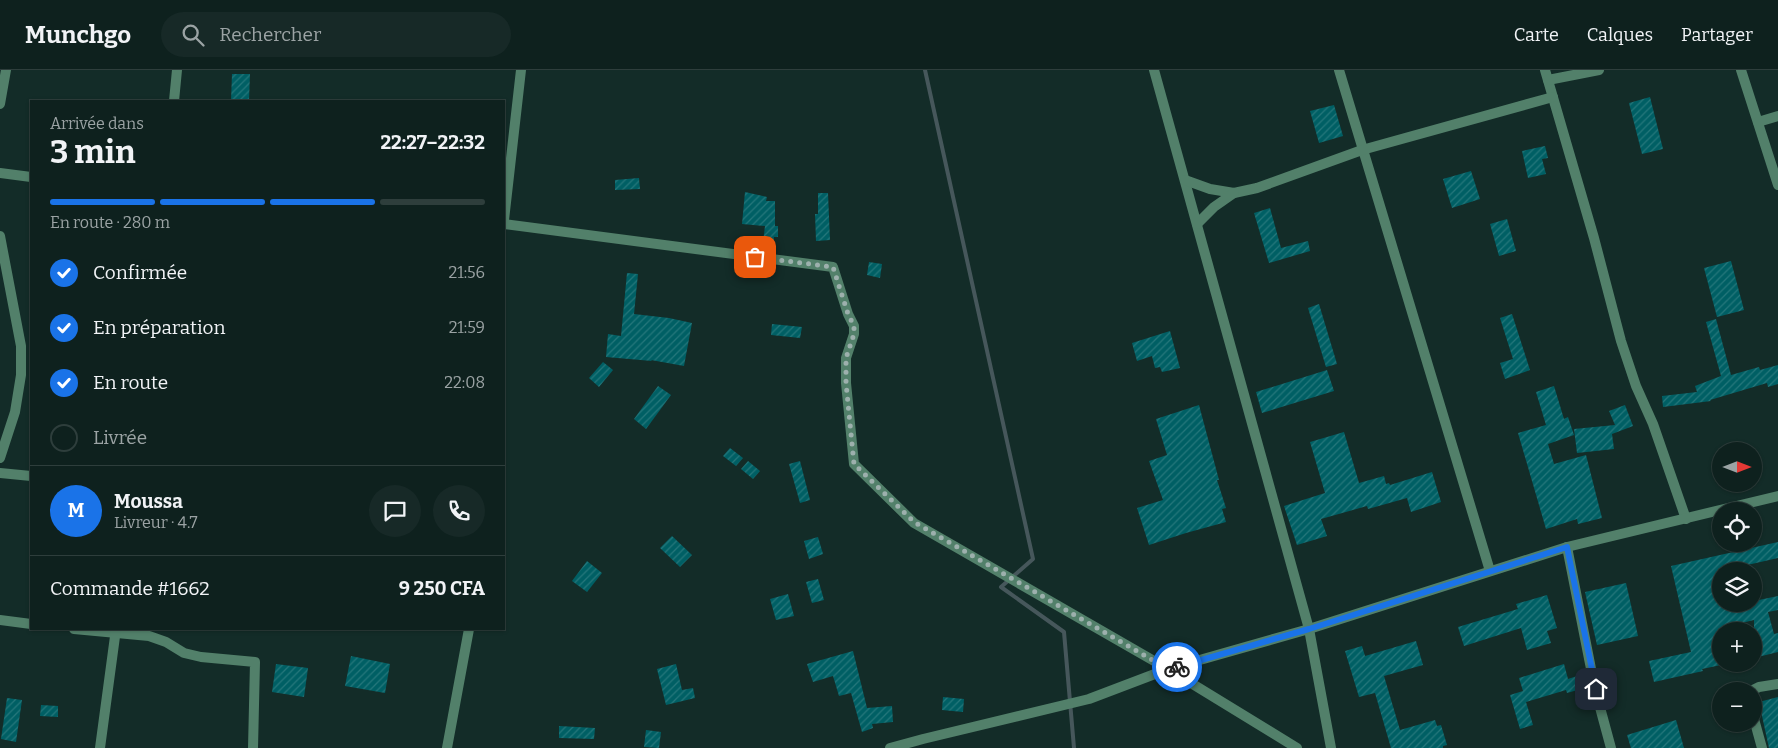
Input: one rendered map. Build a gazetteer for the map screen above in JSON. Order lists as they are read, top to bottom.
{
  "north": "right",
  "page": {
    "header": "Munchgo",
    "search": "Rechercher",
    "nav": ["Carte", "Calques", "Partager"],
    "heading": ["3 min", "Arrivée dans", "22:27–22:32"],
    "panel": [
      "Moussa",
      "Livreur · 4.7",
      "Commande #1662",
      "9 250 CFA"
    ],
    "bar": "En route · 280 m",
    "list": [
      ["Confirmée", "21:56"],
      ["En préparation", "21:59"],
      ["En route", "22:08"],
      "Livrée"
    ],
    "map_buttons": ["+", "−"],
    "round": "M"
  }
}
